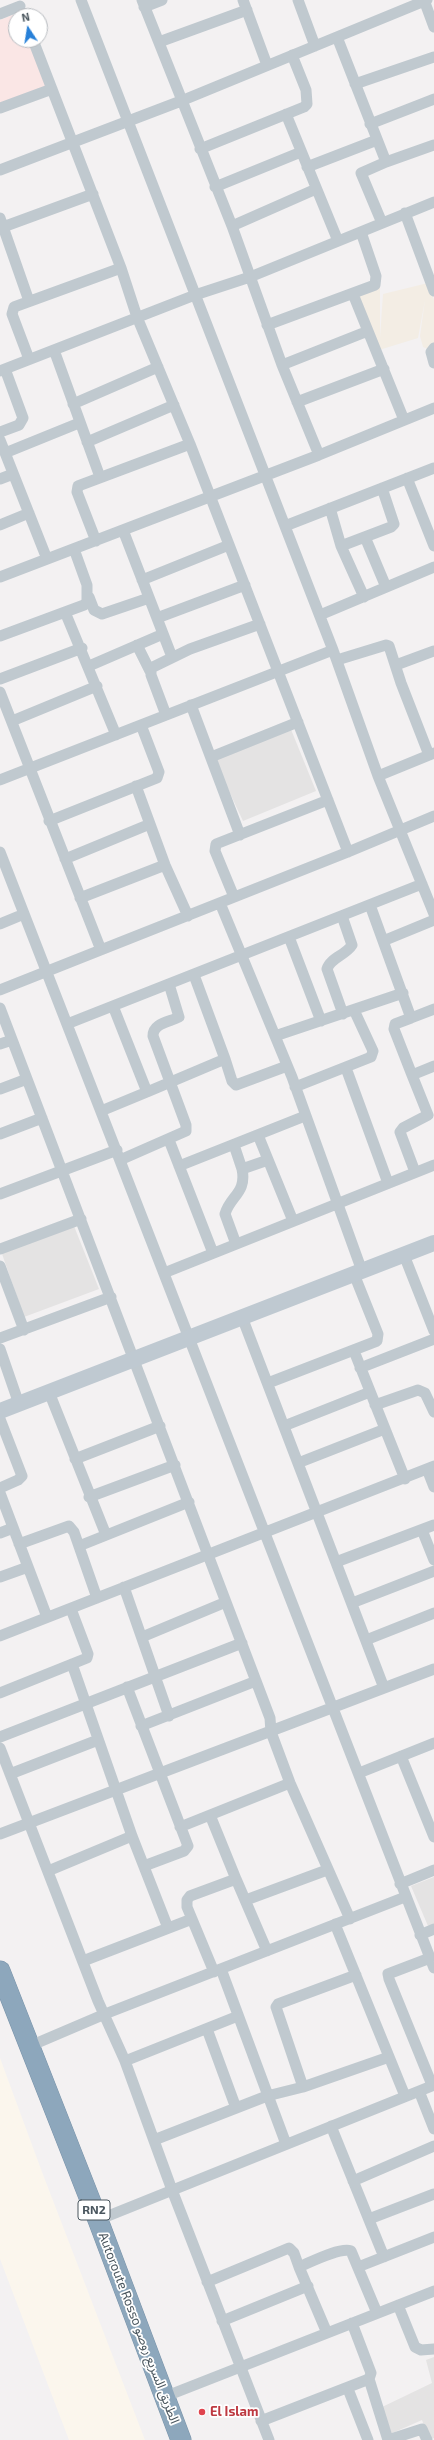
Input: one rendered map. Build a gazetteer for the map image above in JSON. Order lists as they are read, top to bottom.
{
  "streets": {
    "highway": ["RN2", "Autoroute Rosso الطريق السريع روصو"]
  },
  "places": ["El Islam"],
  "north": "top"
}
